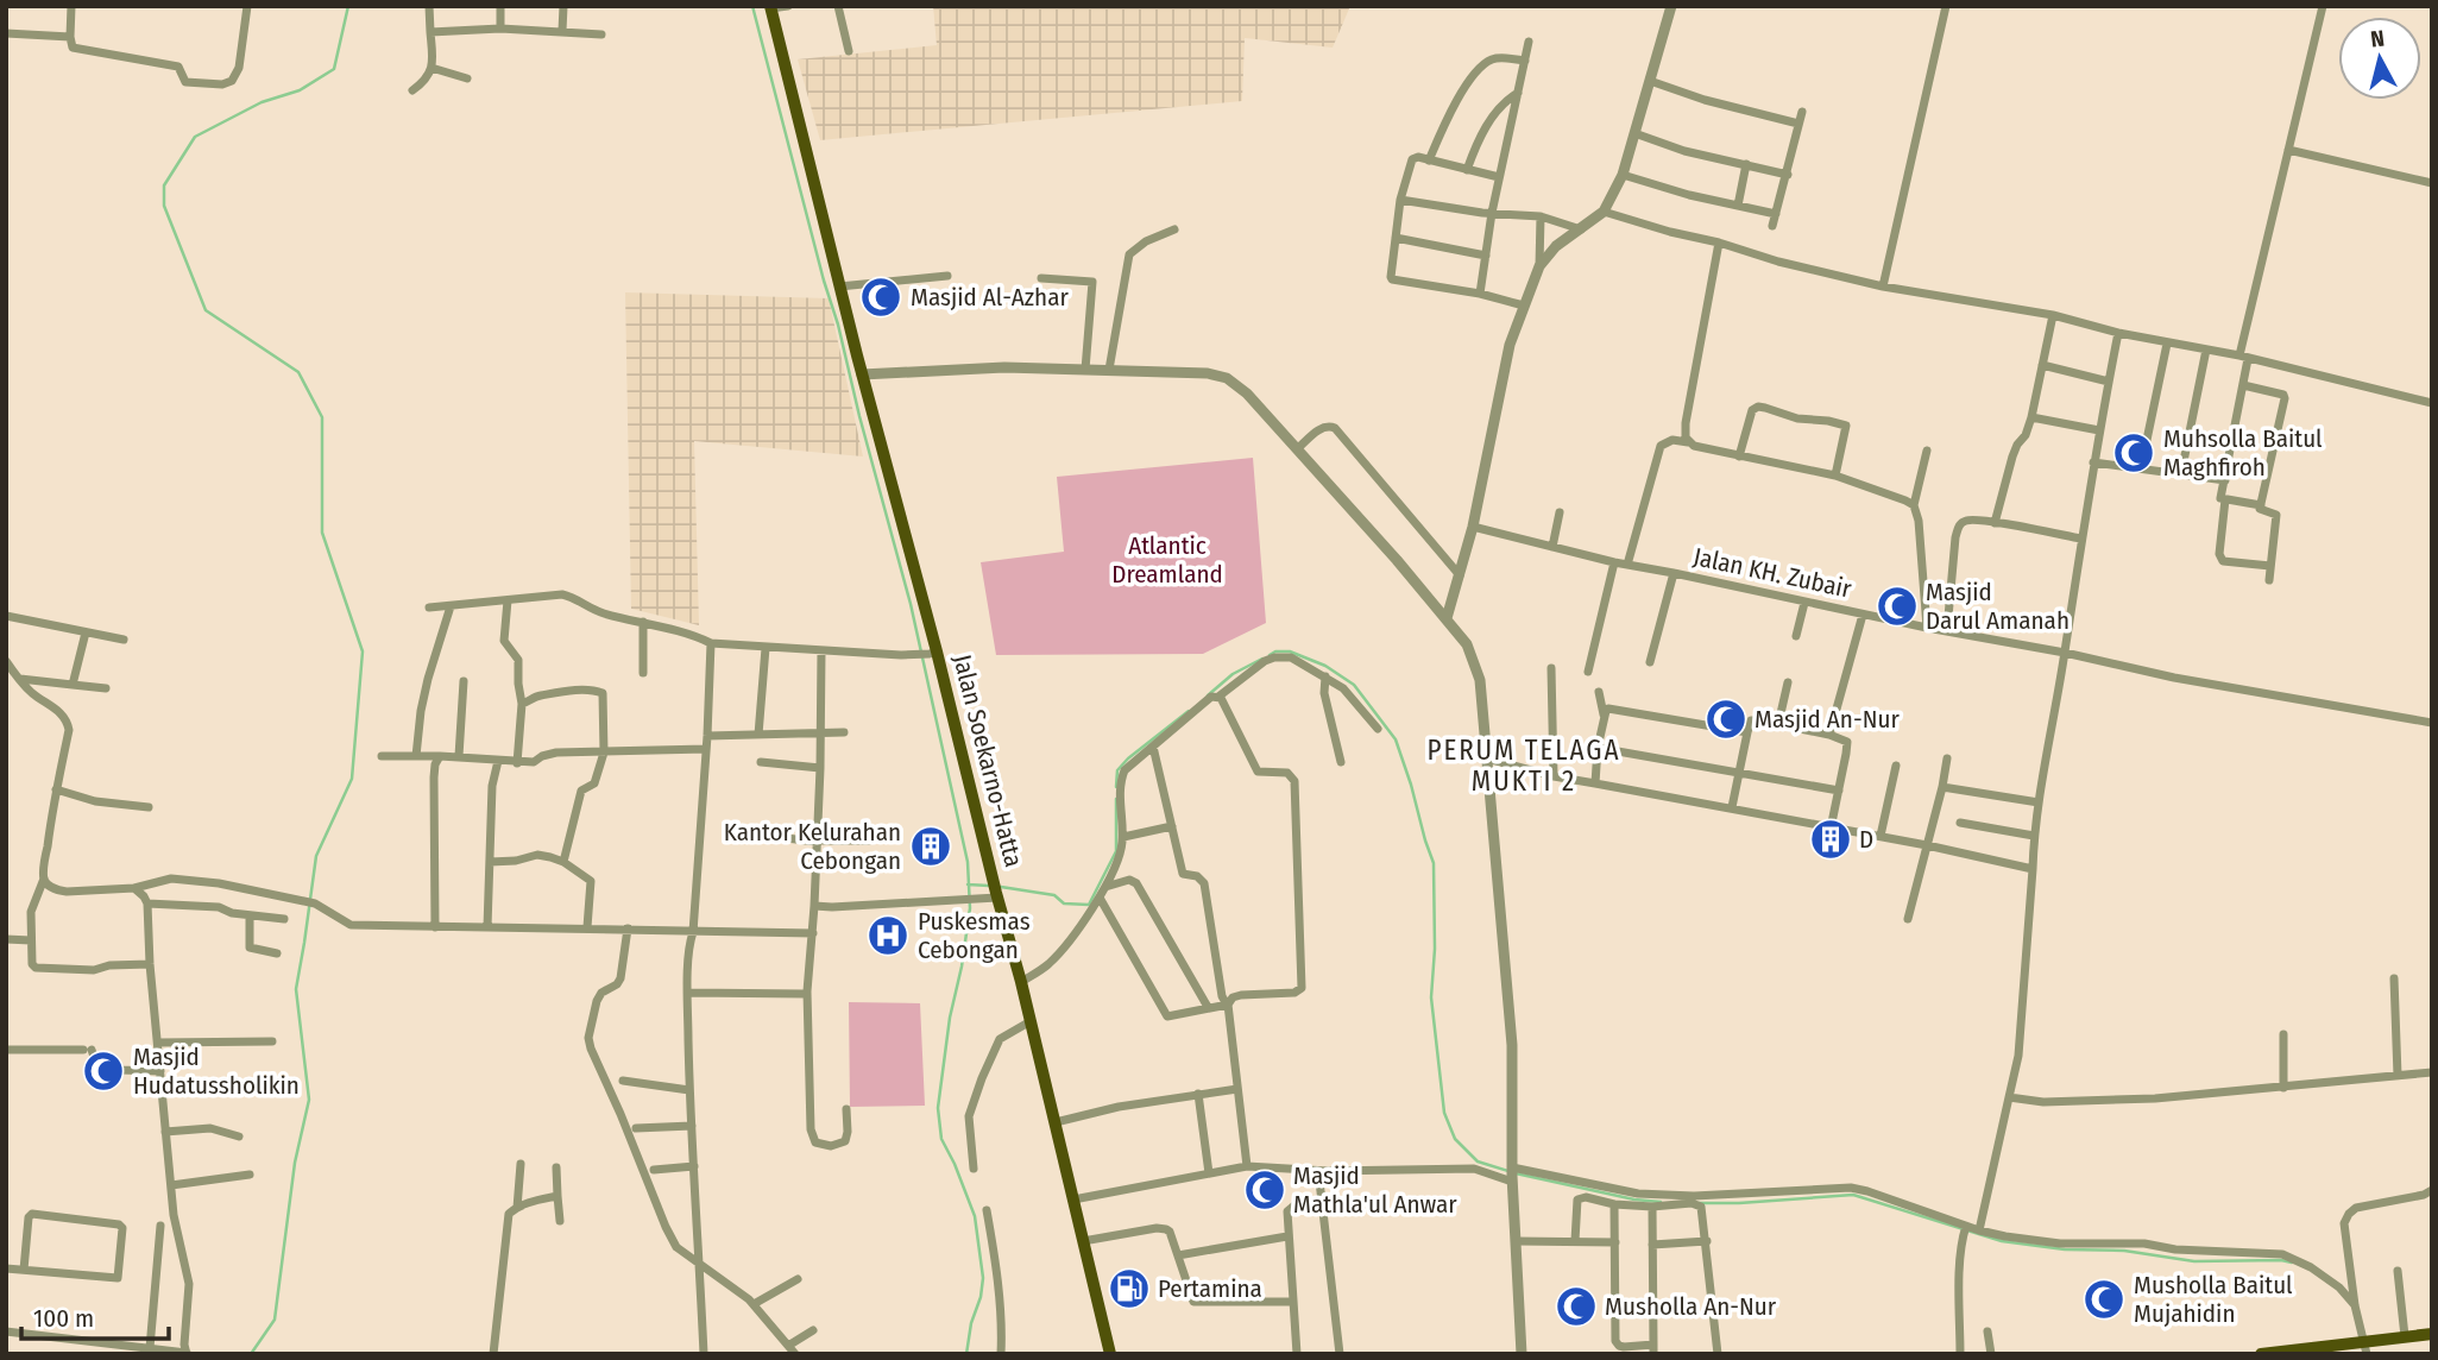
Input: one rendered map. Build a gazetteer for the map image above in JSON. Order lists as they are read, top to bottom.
{
  "streets": {
    "main road": ["Jalan Soekarno-Hatta"],
    "street": ["Jalan KH. Zubair"]
  },
  "districts": ["PERUM TELAGA MUKTI 2"],
  "parks": ["Atlantic Dreamland"],
  "places": {
    "mosque": [
      "Masjid Al-Azhar",
      "Muhsolla Baitul Maghfiroh",
      "Masjid Darul Amanah",
      "Masjid An-Nur",
      "Masjid Hudatussholikin",
      "Masjid Mathla'ul Anwar",
      "Musholla Baitul Mujahidin",
      "Musholla An-Nur"
    ],
    "building": ["D", "Kantor Kelurahan Cebongan"],
    "hospital": ["Puskesmas Cebongan"],
    "fuel station": ["Pertamina"]
  },
  "scale_bar": "100 m",
  "north": "top"
}
